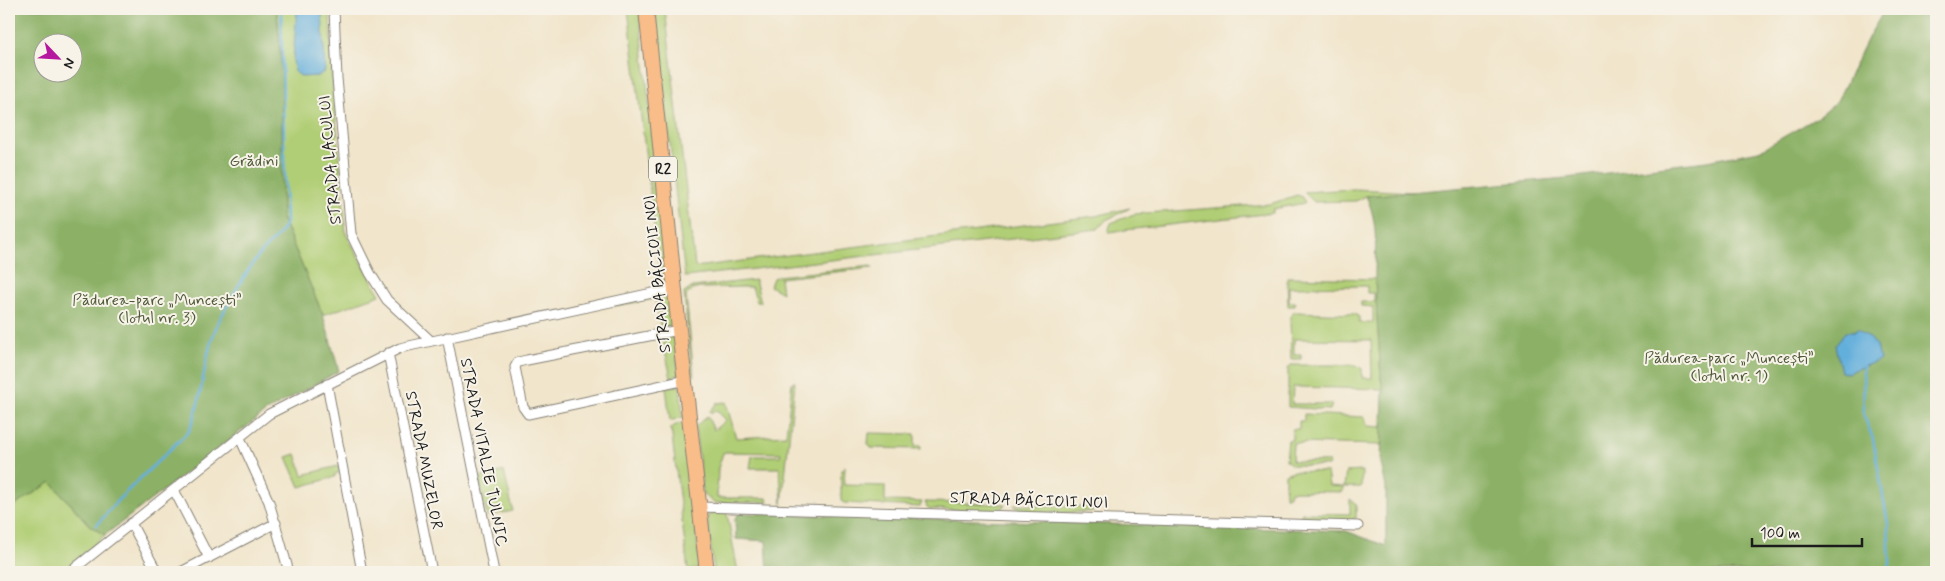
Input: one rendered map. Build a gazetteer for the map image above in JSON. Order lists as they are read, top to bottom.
{
  "streets": {
    "main road": ["R2", "STRADA BĂCIOII NOI"],
    "street": ["STRADA LACULUI", "STRADA VITALIE TULNIC", "STRADA MUZELOR"]
  },
  "parks": ["Grădini", "Pădurea-parc „Muncești” (lotul nr. 3)", "Pădurea-parc „Muncești” (lotul nr. 1)"],
  "scale_bar": "100 m",
  "north": "bottom right"
}
